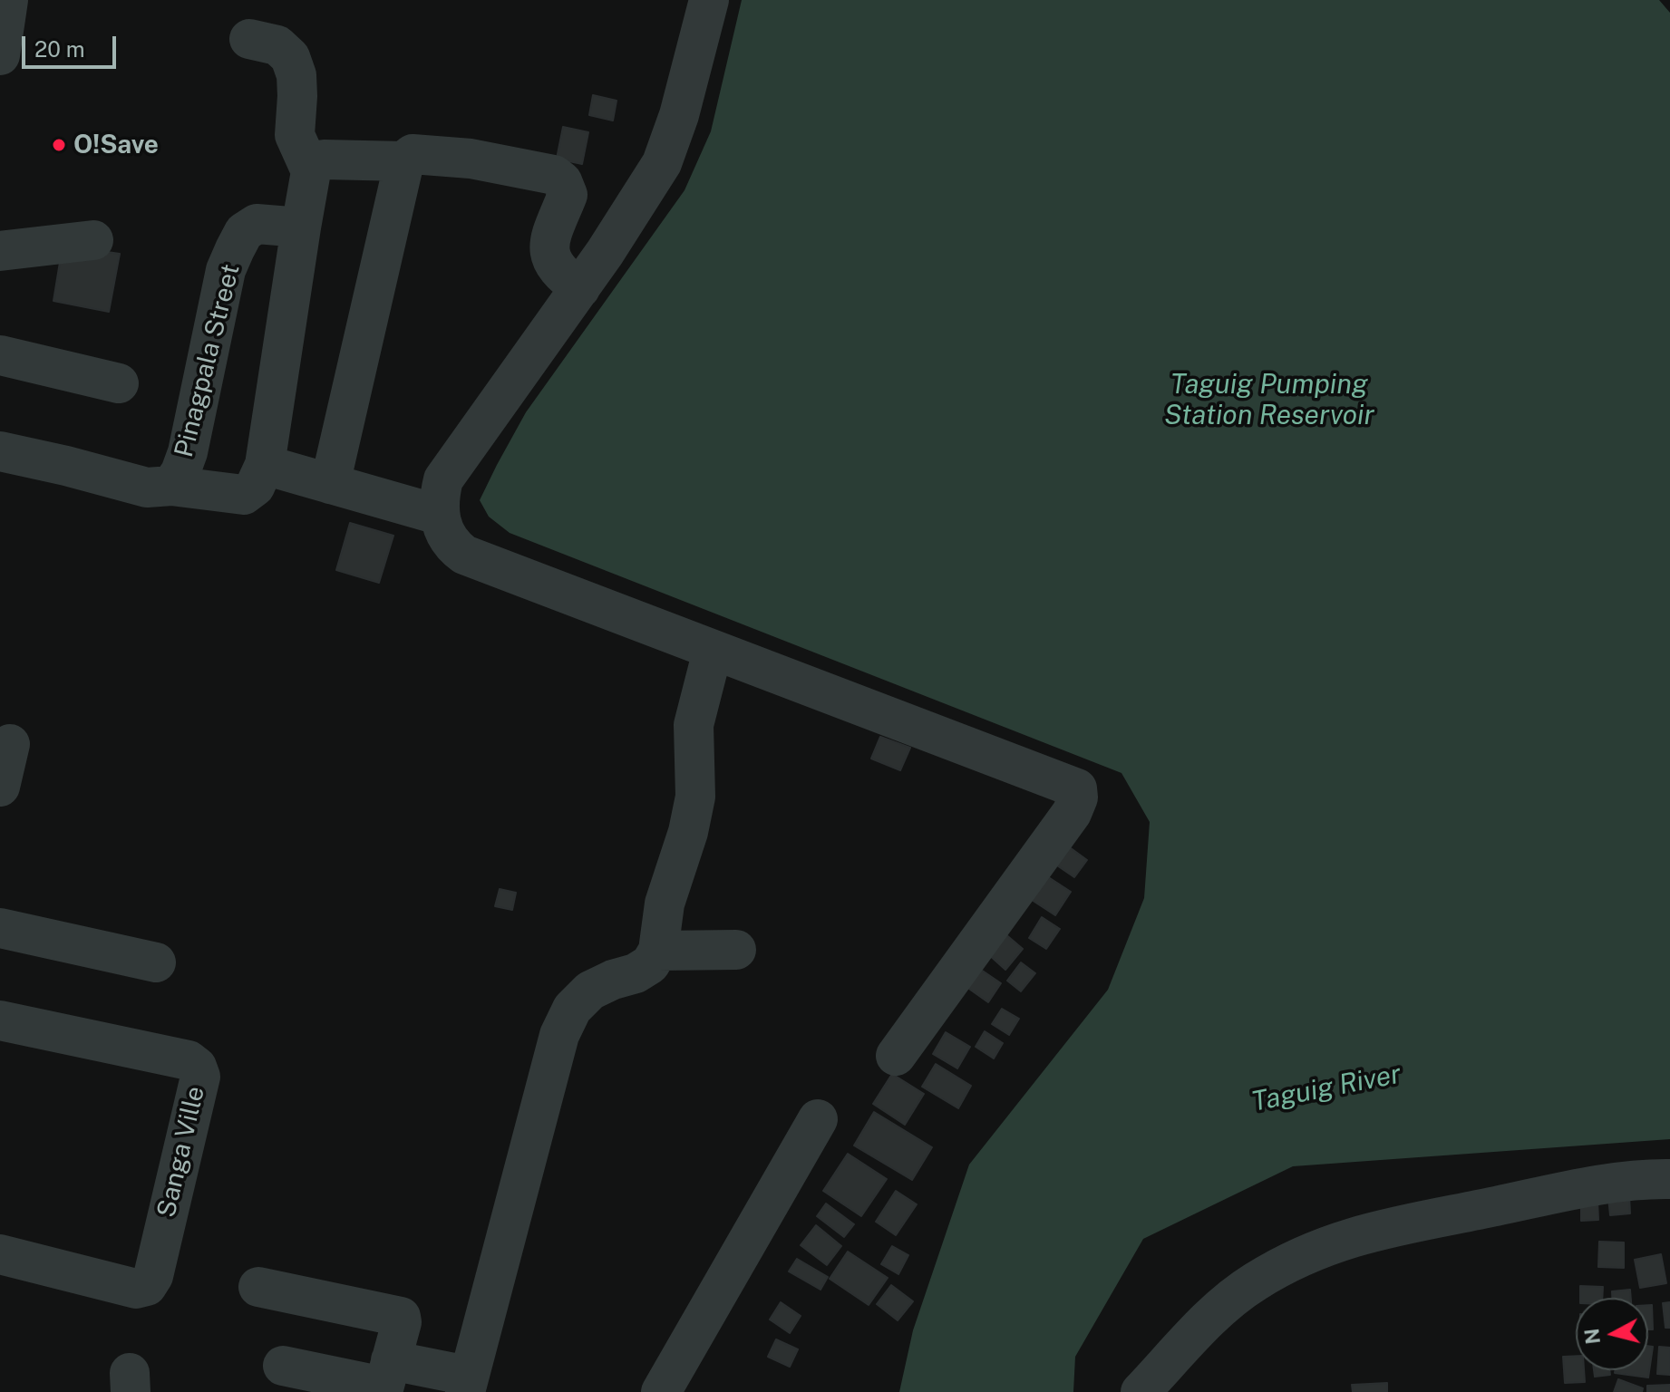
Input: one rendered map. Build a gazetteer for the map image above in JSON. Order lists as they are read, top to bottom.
{
  "streets": {
    "street": ["Pinagpala Street", "Sanga Ville"]
  },
  "water": ["Taguig Pumping Station Reservoir", "Taguig River"],
  "places": ["O!Save"],
  "scale_bar": "20 m",
  "north": "left"
}
